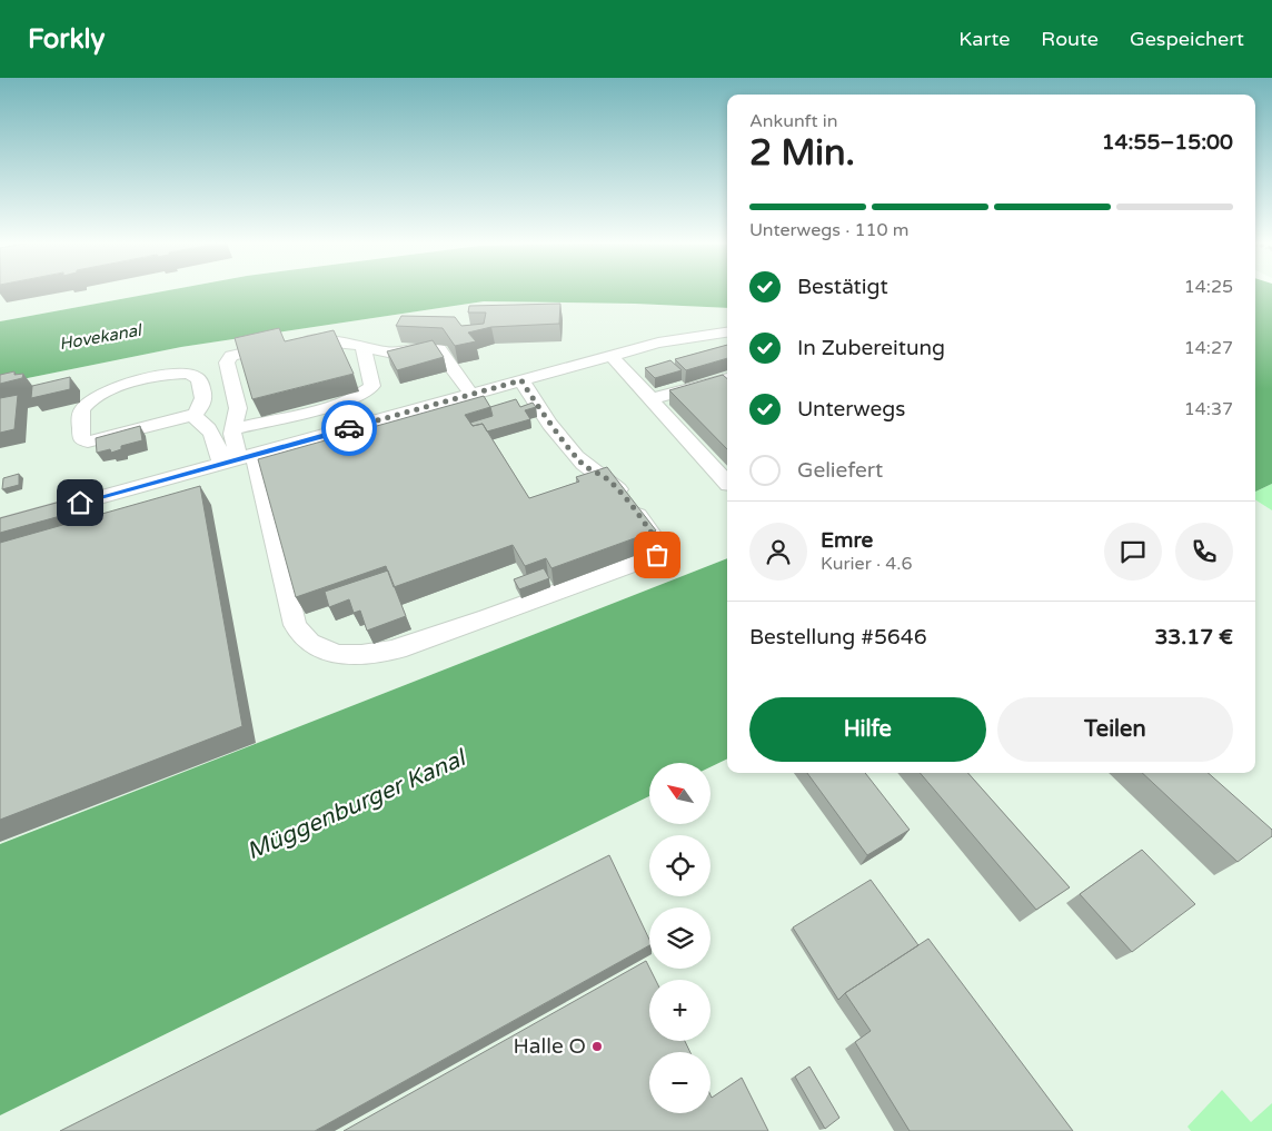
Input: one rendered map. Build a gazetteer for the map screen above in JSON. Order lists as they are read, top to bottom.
{
  "water": ["Hovekanal", "Müggenburger Kanal"],
  "places": ["Halle O"],
  "north": "top left",
  "page": {
    "header": "Forkly",
    "nav": ["Karte", "Route", "Gespeichert"],
    "heading": ["2 Min.", "Ankunft in", "14:55–15:00"],
    "panel": [
      "Emre",
      "Kurier · 4.6",
      "Bestellung #5646",
      "33.17 €"
    ],
    "bar": "Unterwegs · 110 m",
    "list": [
      ["Bestätigt", "14:25"],
      ["In Zubereitung", "14:27"],
      ["Unterwegs", "14:37"],
      "Geliefert"
    ],
    "buttons": ["Hilfe", "Teilen"],
    "map_buttons": ["+", "−"]
  }
}
